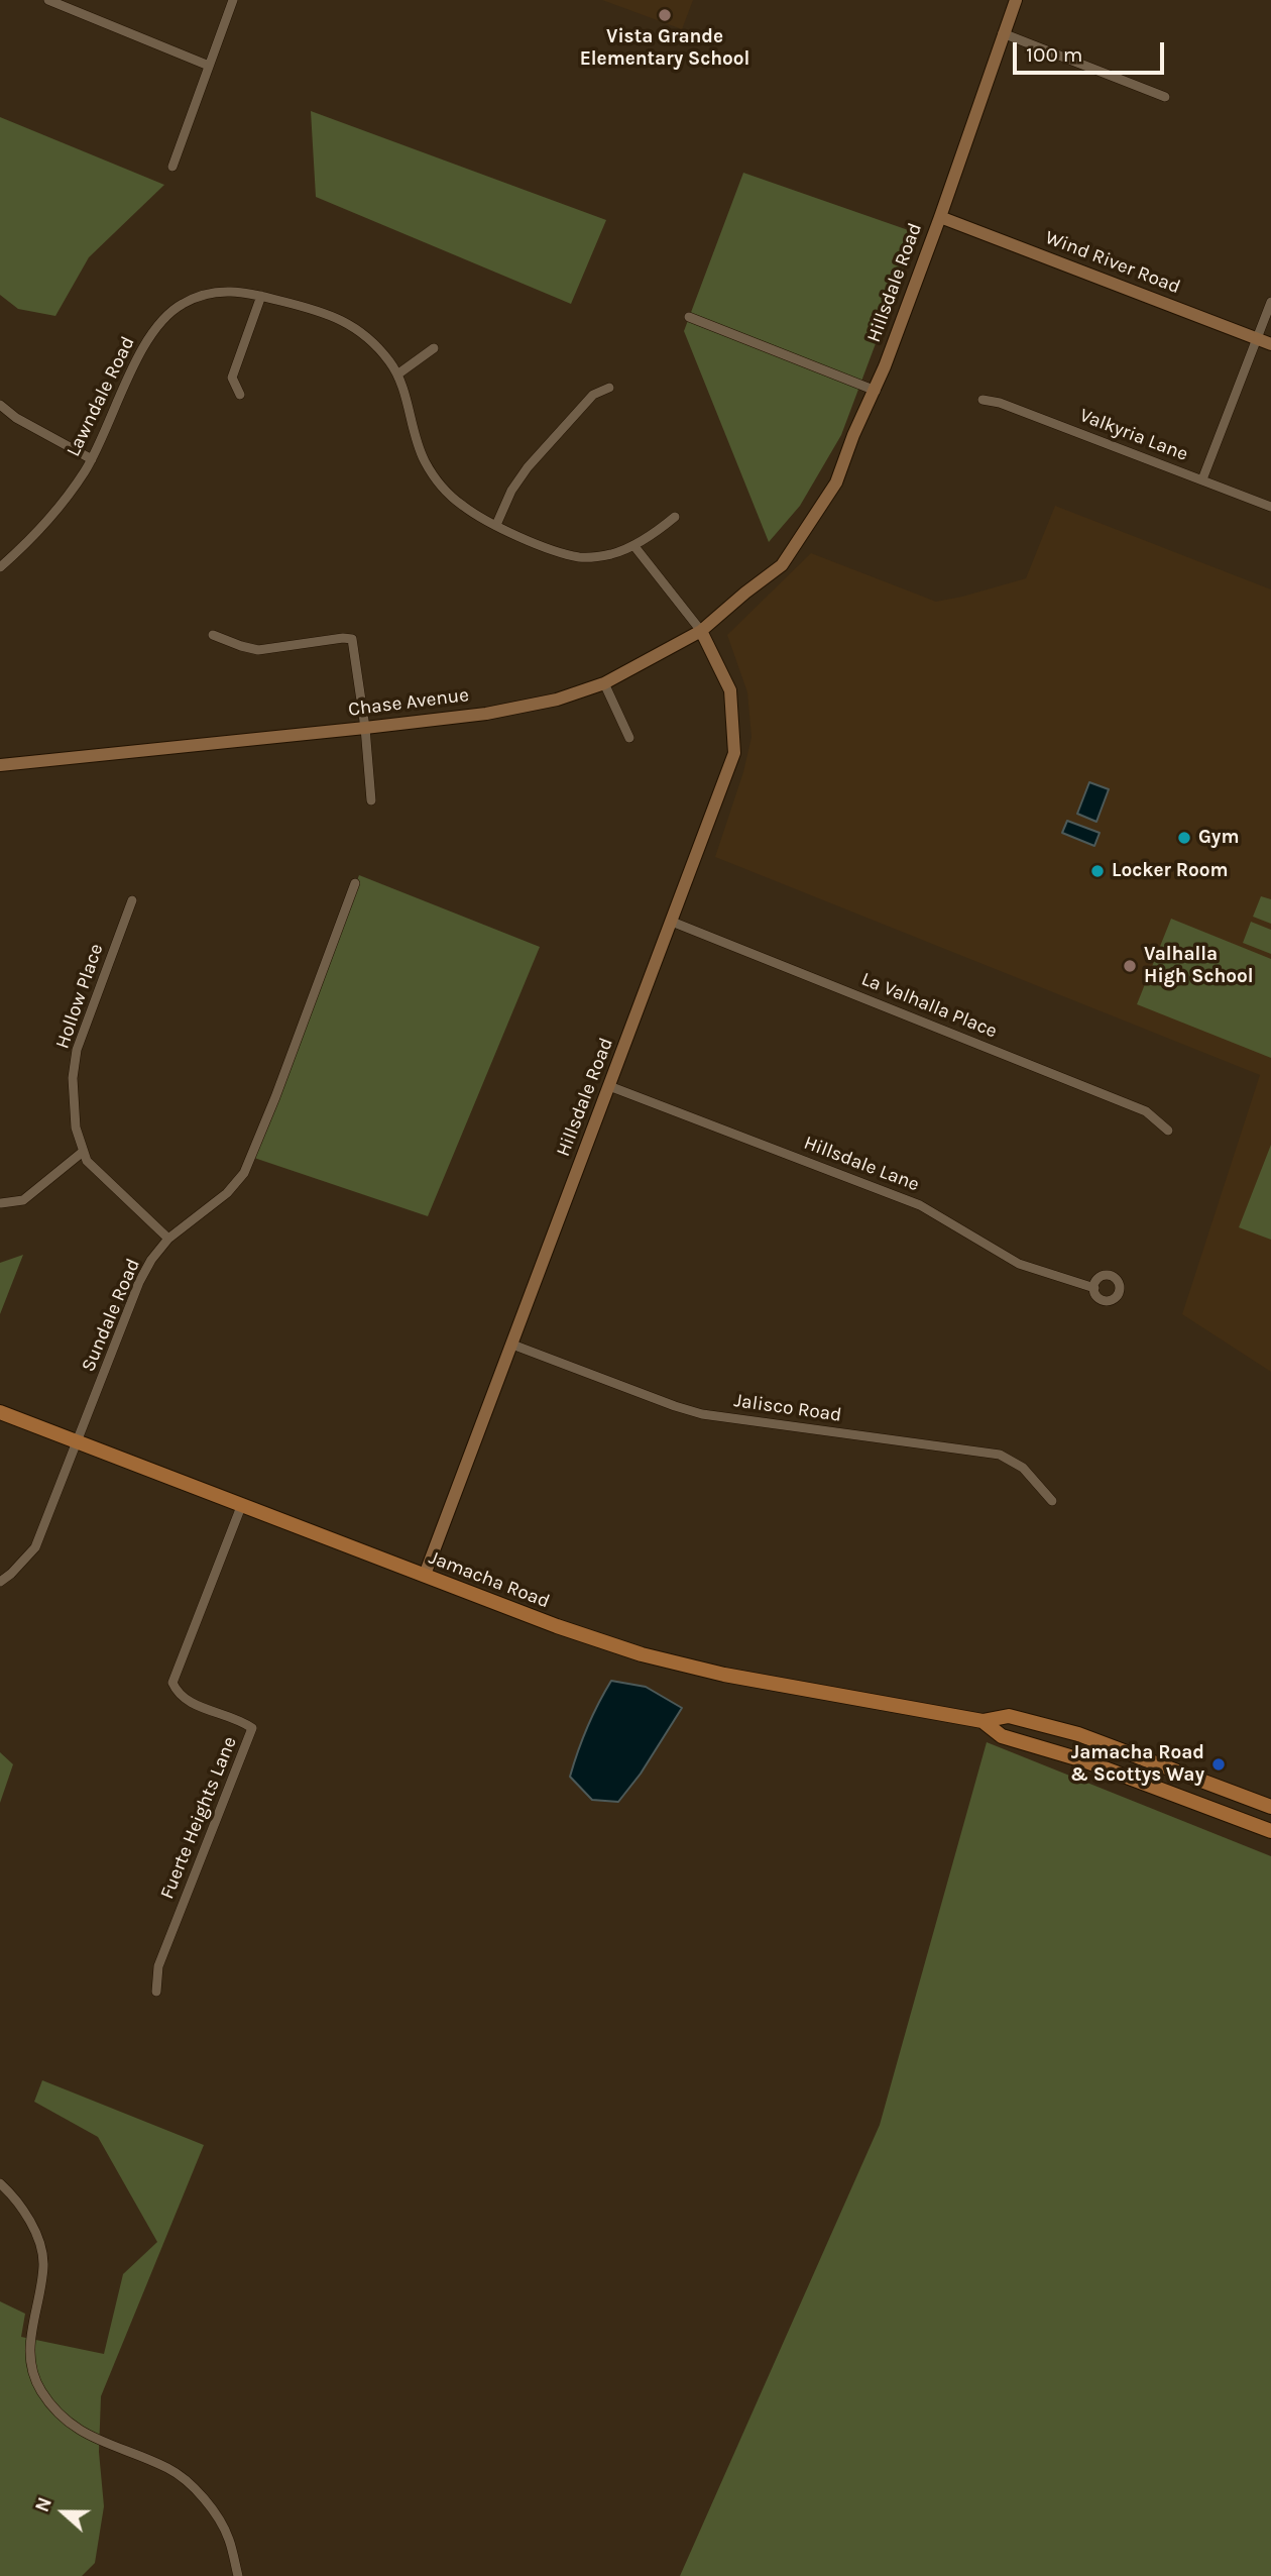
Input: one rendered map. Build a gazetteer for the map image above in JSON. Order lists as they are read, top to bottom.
{
  "streets": {
    "main road": [
      "Wind River Road",
      "Hillsdale Road",
      "Chase Avenue",
      "Jamacha Road"
    ],
    "street": [
      "Lawndale Road",
      "Valkyria Lane",
      "Hollow Place",
      "La Valhalla Place",
      "Hillsdale Lane",
      "Sundale Road",
      "Jalisco Road",
      "Fuerte Heights Lane"
    ]
  },
  "crossings": [
    ["Wind River Road", "Hillsdale Road"],
    ["Hillsdale Road", "Chase Avenue"],
    ["Hillsdale Road", "La Valhalla Place"],
    ["Hillsdale Road", "Hillsdale Lane"],
    ["Hillsdale Road", "Jalisco Road"],
    ["Hillsdale Road", "Jamacha Road"],
    ["Hollow Place", "Sundale Road"],
    ["Sundale Road", "Jamacha Road"],
    ["Jamacha Road", "Fuerte Heights Lane"]
  ],
  "places": [
    "Vista Grande Elementary School",
    "Gym",
    "Locker Room",
    "Valhalla High School",
    "Jamacha Road & Scottys Way"
  ],
  "scale_bar": "100 m",
  "north": "left"
}
